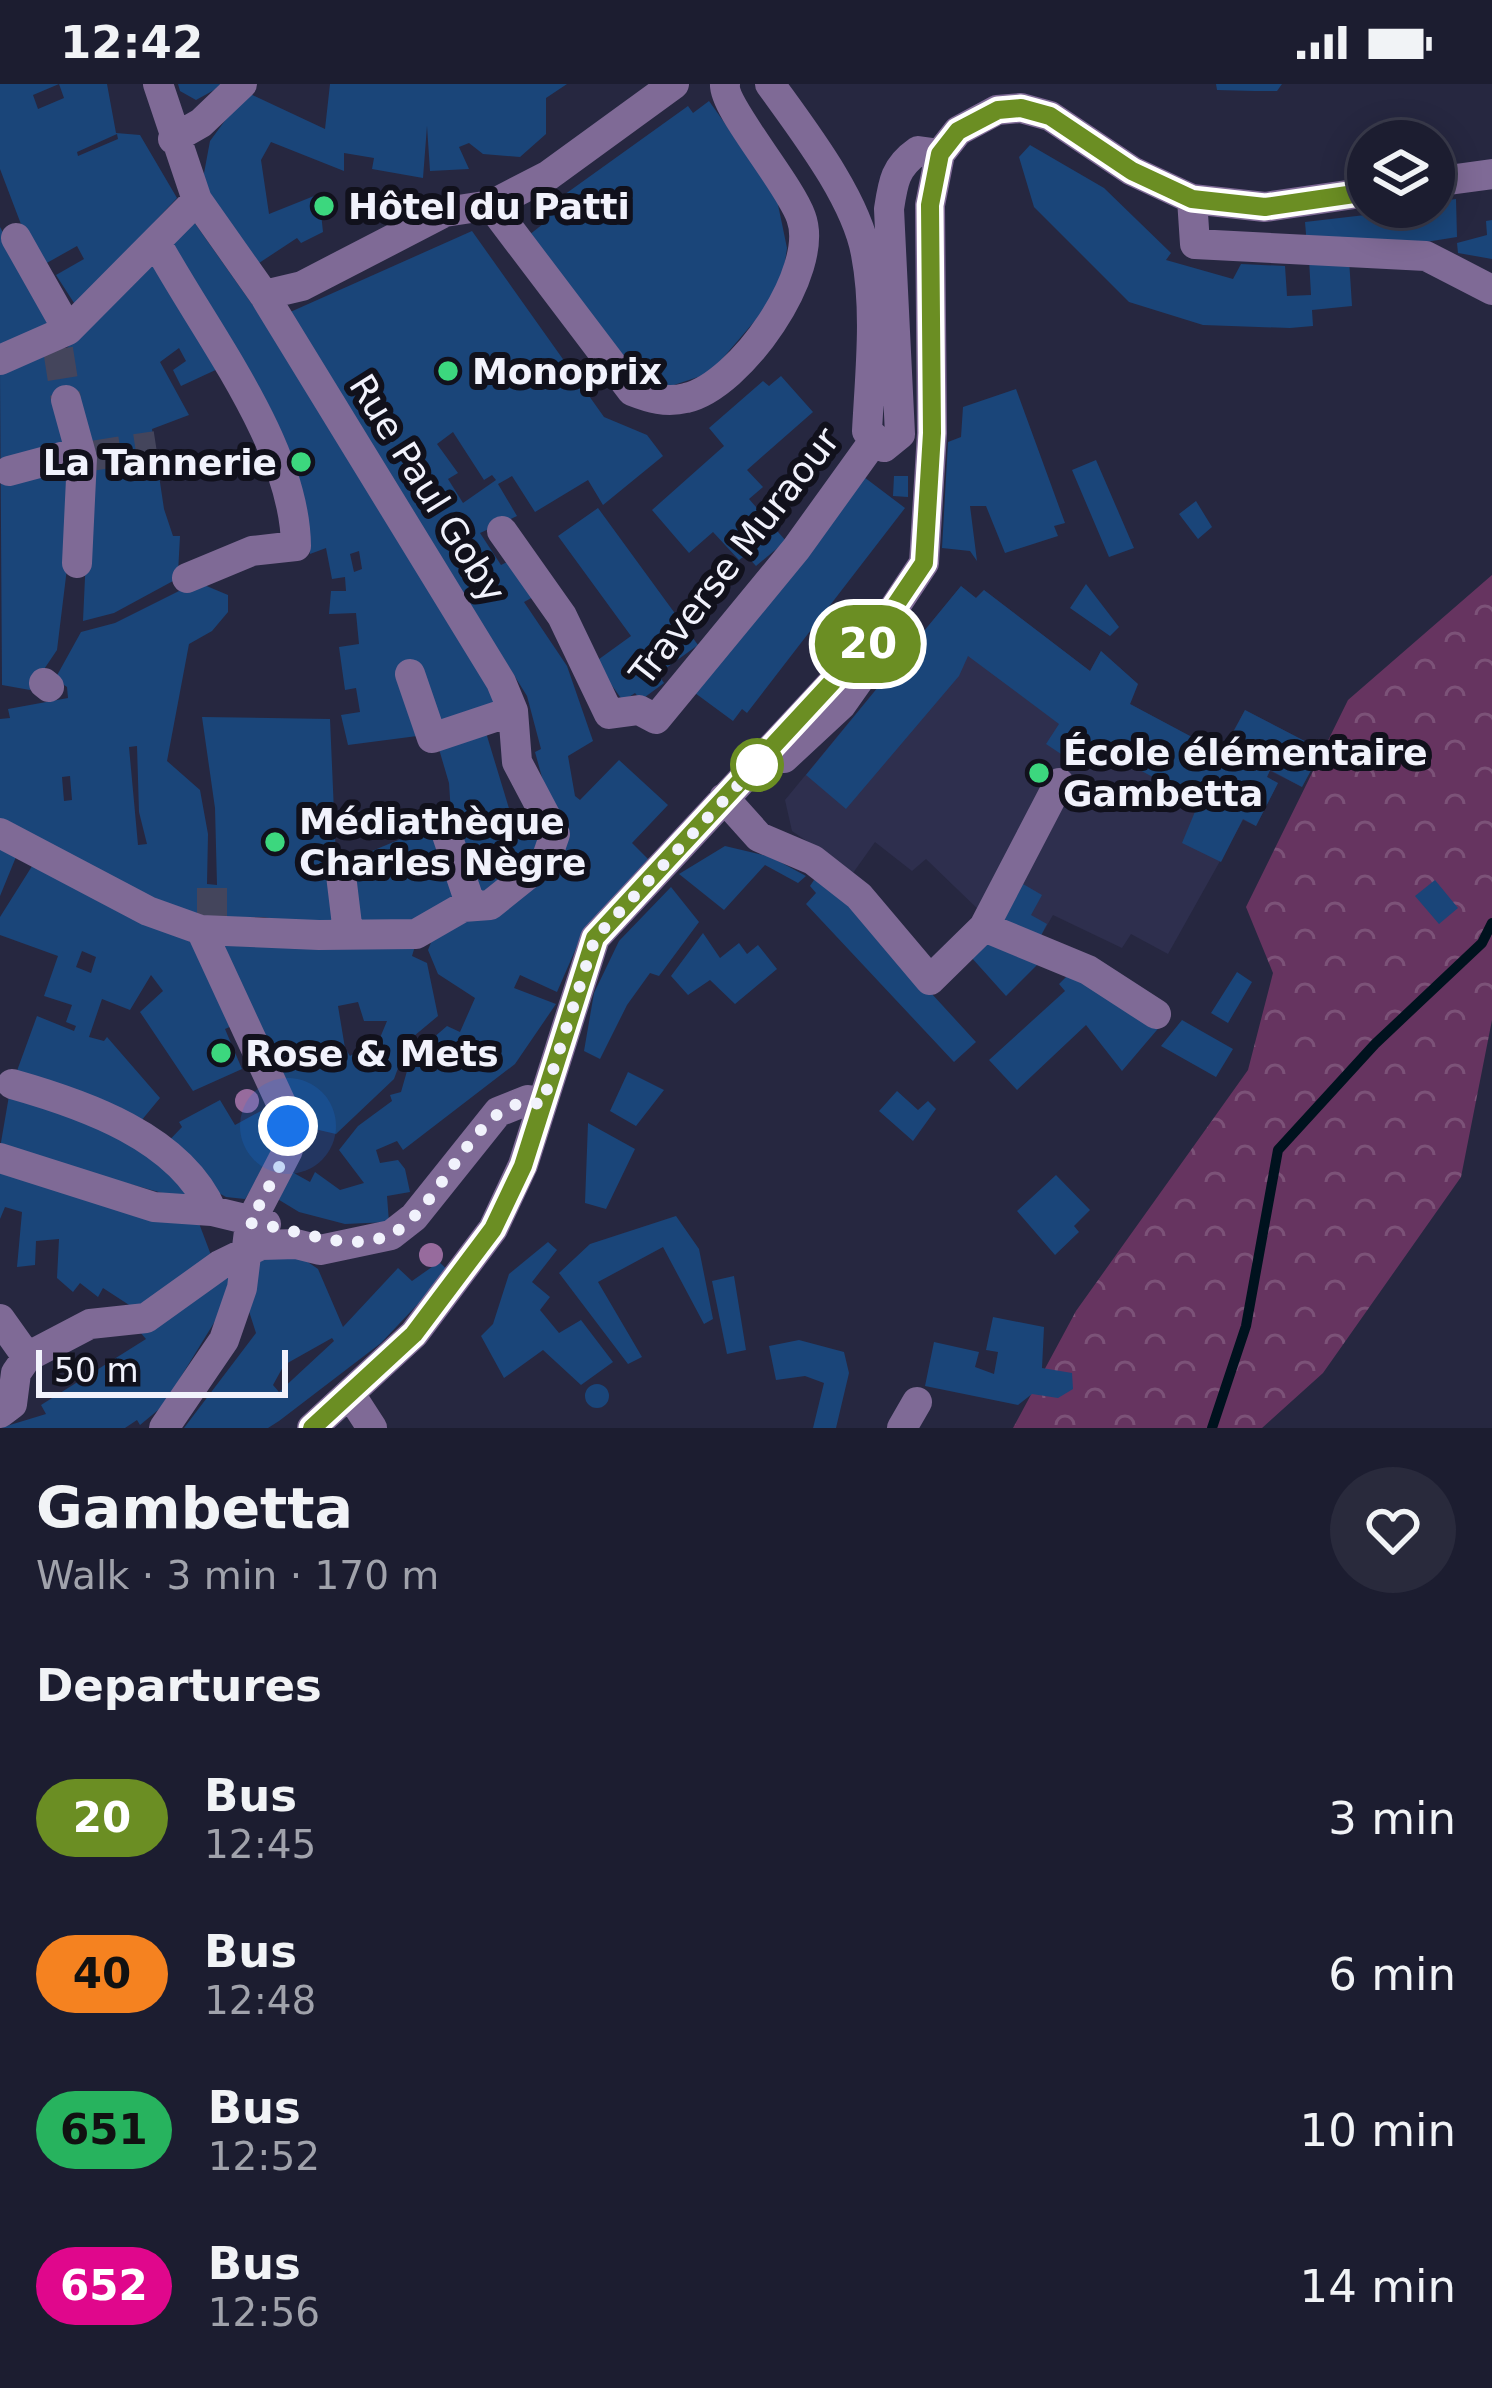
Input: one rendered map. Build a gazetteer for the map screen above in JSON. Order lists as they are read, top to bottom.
{
  "streets": {
    "street": ["Rue Paul Goby", "Traverse Muraour"]
  },
  "places": [
    "Hôtel du Patti",
    "Monoprix",
    "La Tannerie",
    "École élémentaire Gambetta",
    "Médiathèque Charles Nègre",
    "Rose & Mets"
  ],
  "lines": ["bus line 20"],
  "scale_bar": "50 m",
  "page": {
    "status": "12:42",
    "on_map": "20",
    "scale": "50 m",
    "heading": [
      ["Gambetta", "Walk · 3 min · 170 m"],
      "Departures"
    ],
    "list": [
      {
        "mark": "20",
        "name": "Bus",
        "note": "12:45",
        "value": "3 min"
      },
      {
        "mark": "40",
        "name": "Bus",
        "note": "12:48",
        "value": "6 min"
      },
      {
        "mark": "651",
        "name": "Bus",
        "note": "12:52",
        "value": "10 min"
      },
      {
        "mark": "652",
        "name": "Bus",
        "note": "12:56",
        "value": "14 min"
      }
    ]
  }
}
